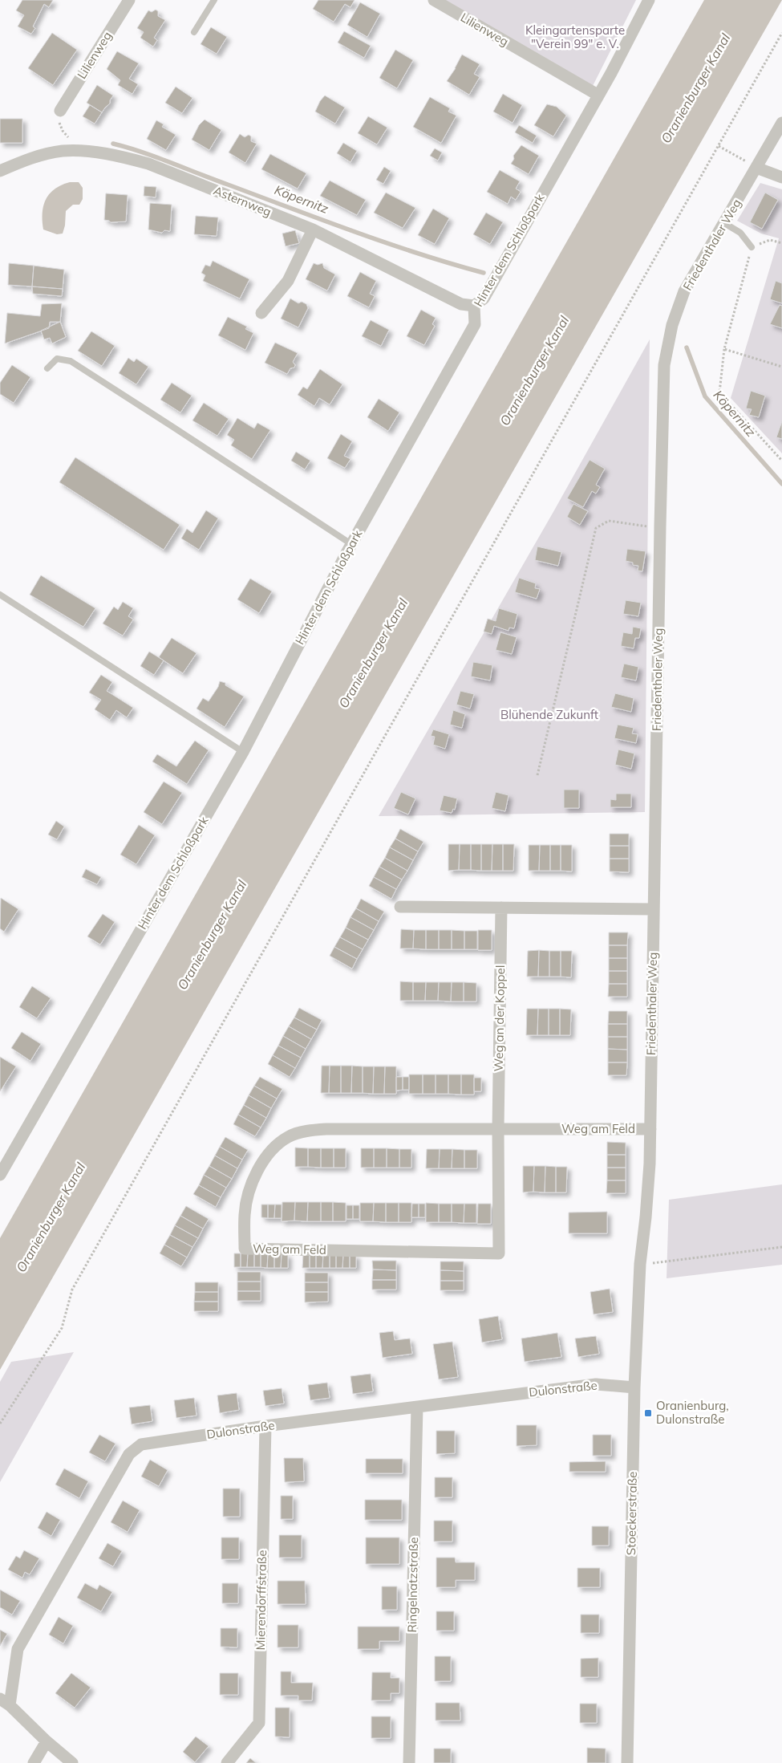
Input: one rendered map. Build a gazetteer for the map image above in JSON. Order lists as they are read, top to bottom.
{
  "streets": {
    "street": [
      "Lilienweg",
      "Asternweg",
      "Friedenthaler Weg",
      "Hinter dem Schloßpark",
      "Weg an der Koppel",
      "Weg am Feld",
      "Dulonstraße",
      "Stoeckerstraße",
      "Ringelnatzstraße",
      "Mierendorffstraße"
    ]
  },
  "crossings": [
    ["Lilienweg", "Hinter dem Schloßpark"],
    ["Asternweg", "Hinter dem Schloßpark"],
    ["Friedenthaler Weg", "Weg am Feld"],
    ["Friedenthaler Weg", "Stoeckerstraße"],
    ["Weg an der Koppel", "Weg am Feld"],
    ["Dulonstraße", "Stoeckerstraße"],
    ["Dulonstraße", "Ringelnatzstraße"],
    ["Dulonstraße", "Mierendorffstraße"]
  ],
  "water": ["Oranienburger Kanal", "Köpernitz"],
  "parks": ["Kleingartensparte \"Verein 99\" e. V.", "Blühende Zukunft"],
  "places": {
    "transit": ["Oranienburg, Dulonstraße"]
  }
}
